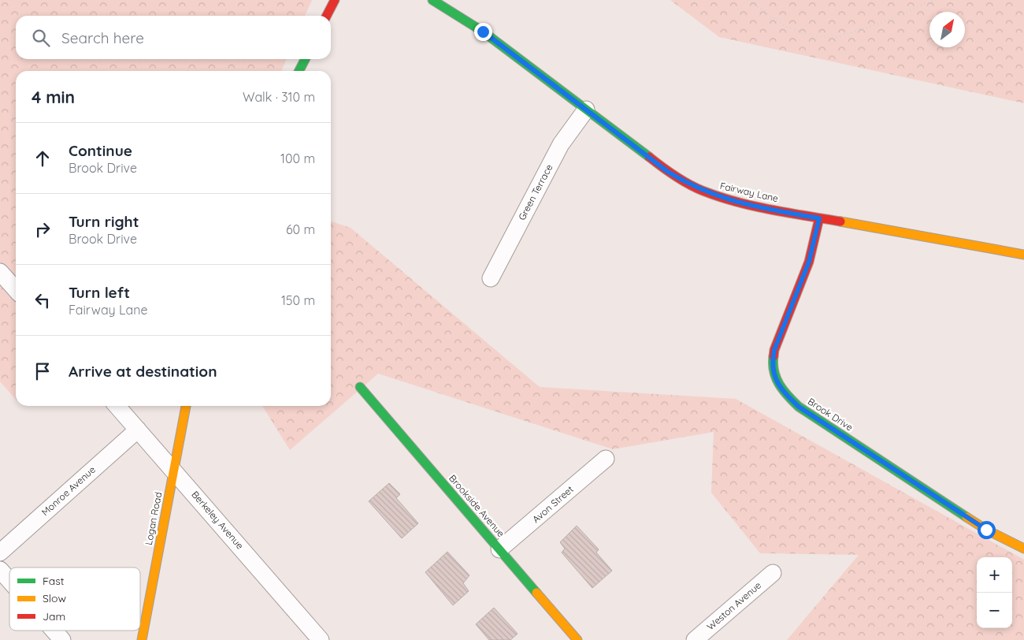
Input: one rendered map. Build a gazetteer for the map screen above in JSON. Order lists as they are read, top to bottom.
{
  "streets": {
    "street": [
      "Green Terrace",
      "Fairway Lane",
      "Brook Drive",
      "Monroe Avenue",
      "Avon Street",
      "Brookside Avenue",
      "Logan Road",
      "Berkeley Avenue",
      "Weston Avenue"
    ]
  },
  "crossings": [
    ["Green Terrace", "Fairway Lane"],
    ["Fairway Lane", "Brook Drive"],
    ["Monroe Avenue", "Berkeley Avenue"],
    ["Avon Street", "Brookside Avenue"],
    ["Logan Road", "Berkeley Avenue"]
  ],
  "legend": ["Fast", "Slow", "Jam"],
  "north": "top right",
  "page": {
    "search": "Search here",
    "heading": ["4 min", "Walk · 310 m"],
    "list": [
      ["Continue", "Brook Drive", "100 m"],
      ["Turn right", "Brook Drive", "60 m"],
      ["Turn left", "Fairway Lane", "150 m"],
      "Arrive at destination"
    ],
    "map_buttons": ["+", "−"]
  }
}
